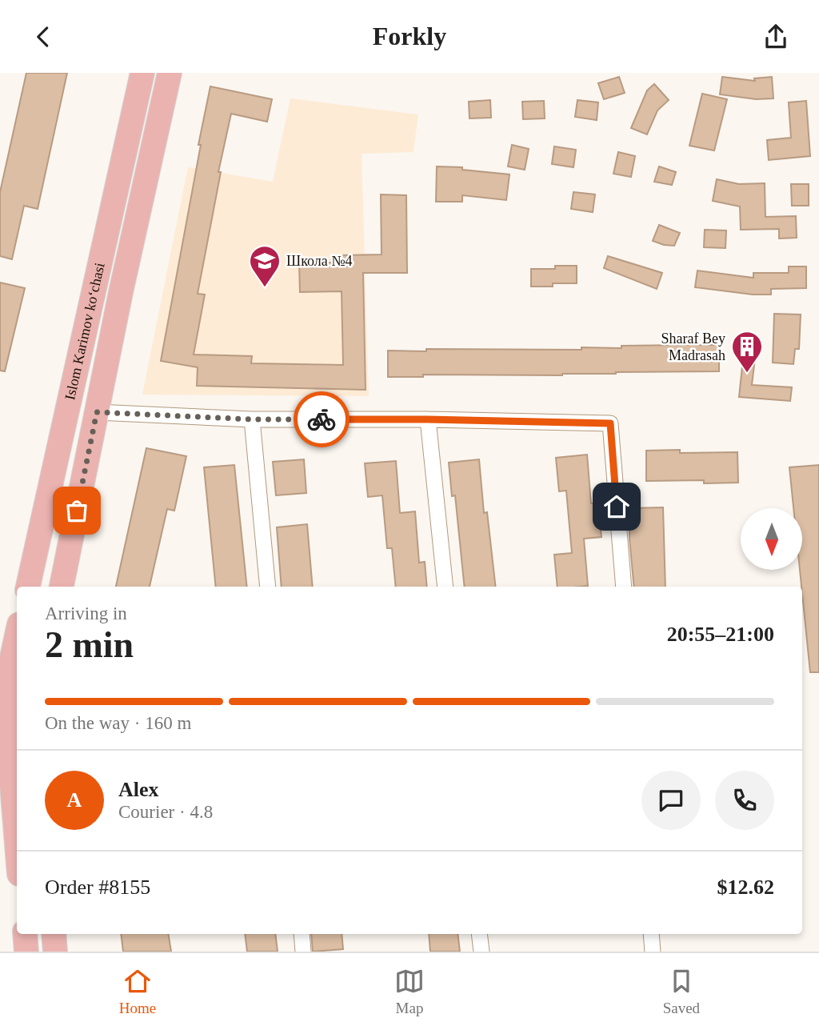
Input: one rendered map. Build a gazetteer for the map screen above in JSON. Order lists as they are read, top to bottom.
{
  "streets": {
    "main road": ["Islom Karimov ko‘chasi"]
  },
  "places": {
    "school or university": ["Школа №4"],
    "building": ["Sharaf Bey Madrasah"]
  },
  "north": "bottom",
  "page": {
    "header": "Forkly",
    "heading": ["2 min", "Arriving in", "20:55–21:00"],
    "panel": [
      "Alex",
      "Courier · 4.8",
      "Order #8155",
      "$12.62"
    ],
    "bar": "On the way · 160 m",
    "round": "A",
    "tabs": ["Home", "Map", "Saved"]
  }
}
